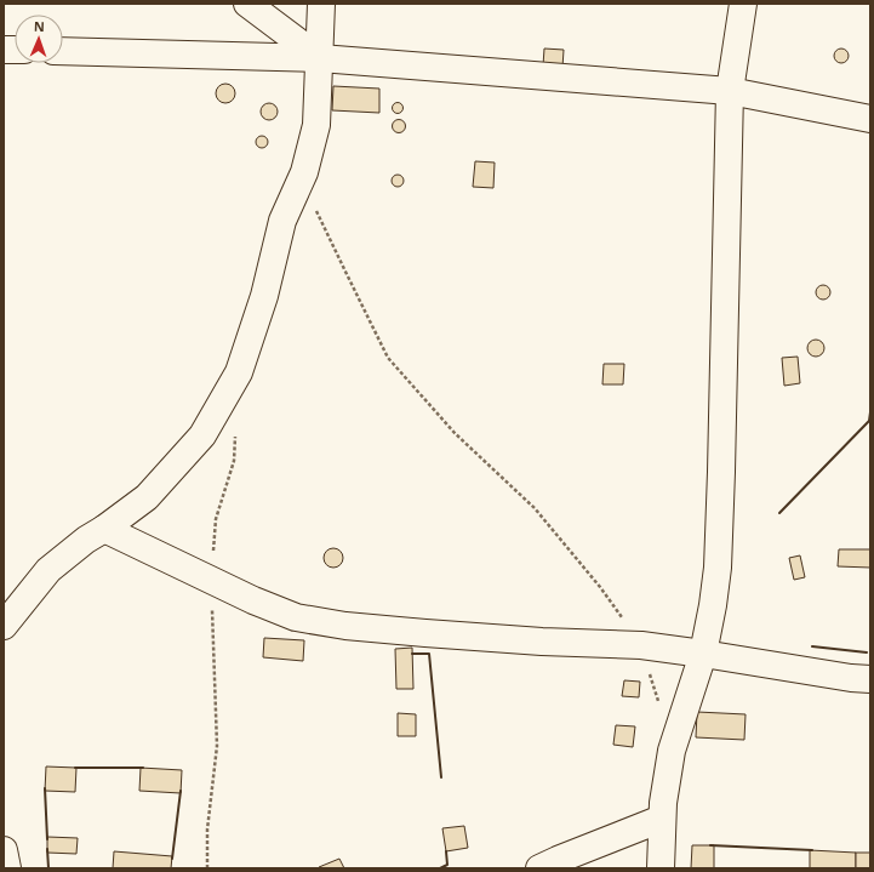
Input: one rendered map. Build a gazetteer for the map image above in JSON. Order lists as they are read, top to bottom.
{
  "north": "top"
}
